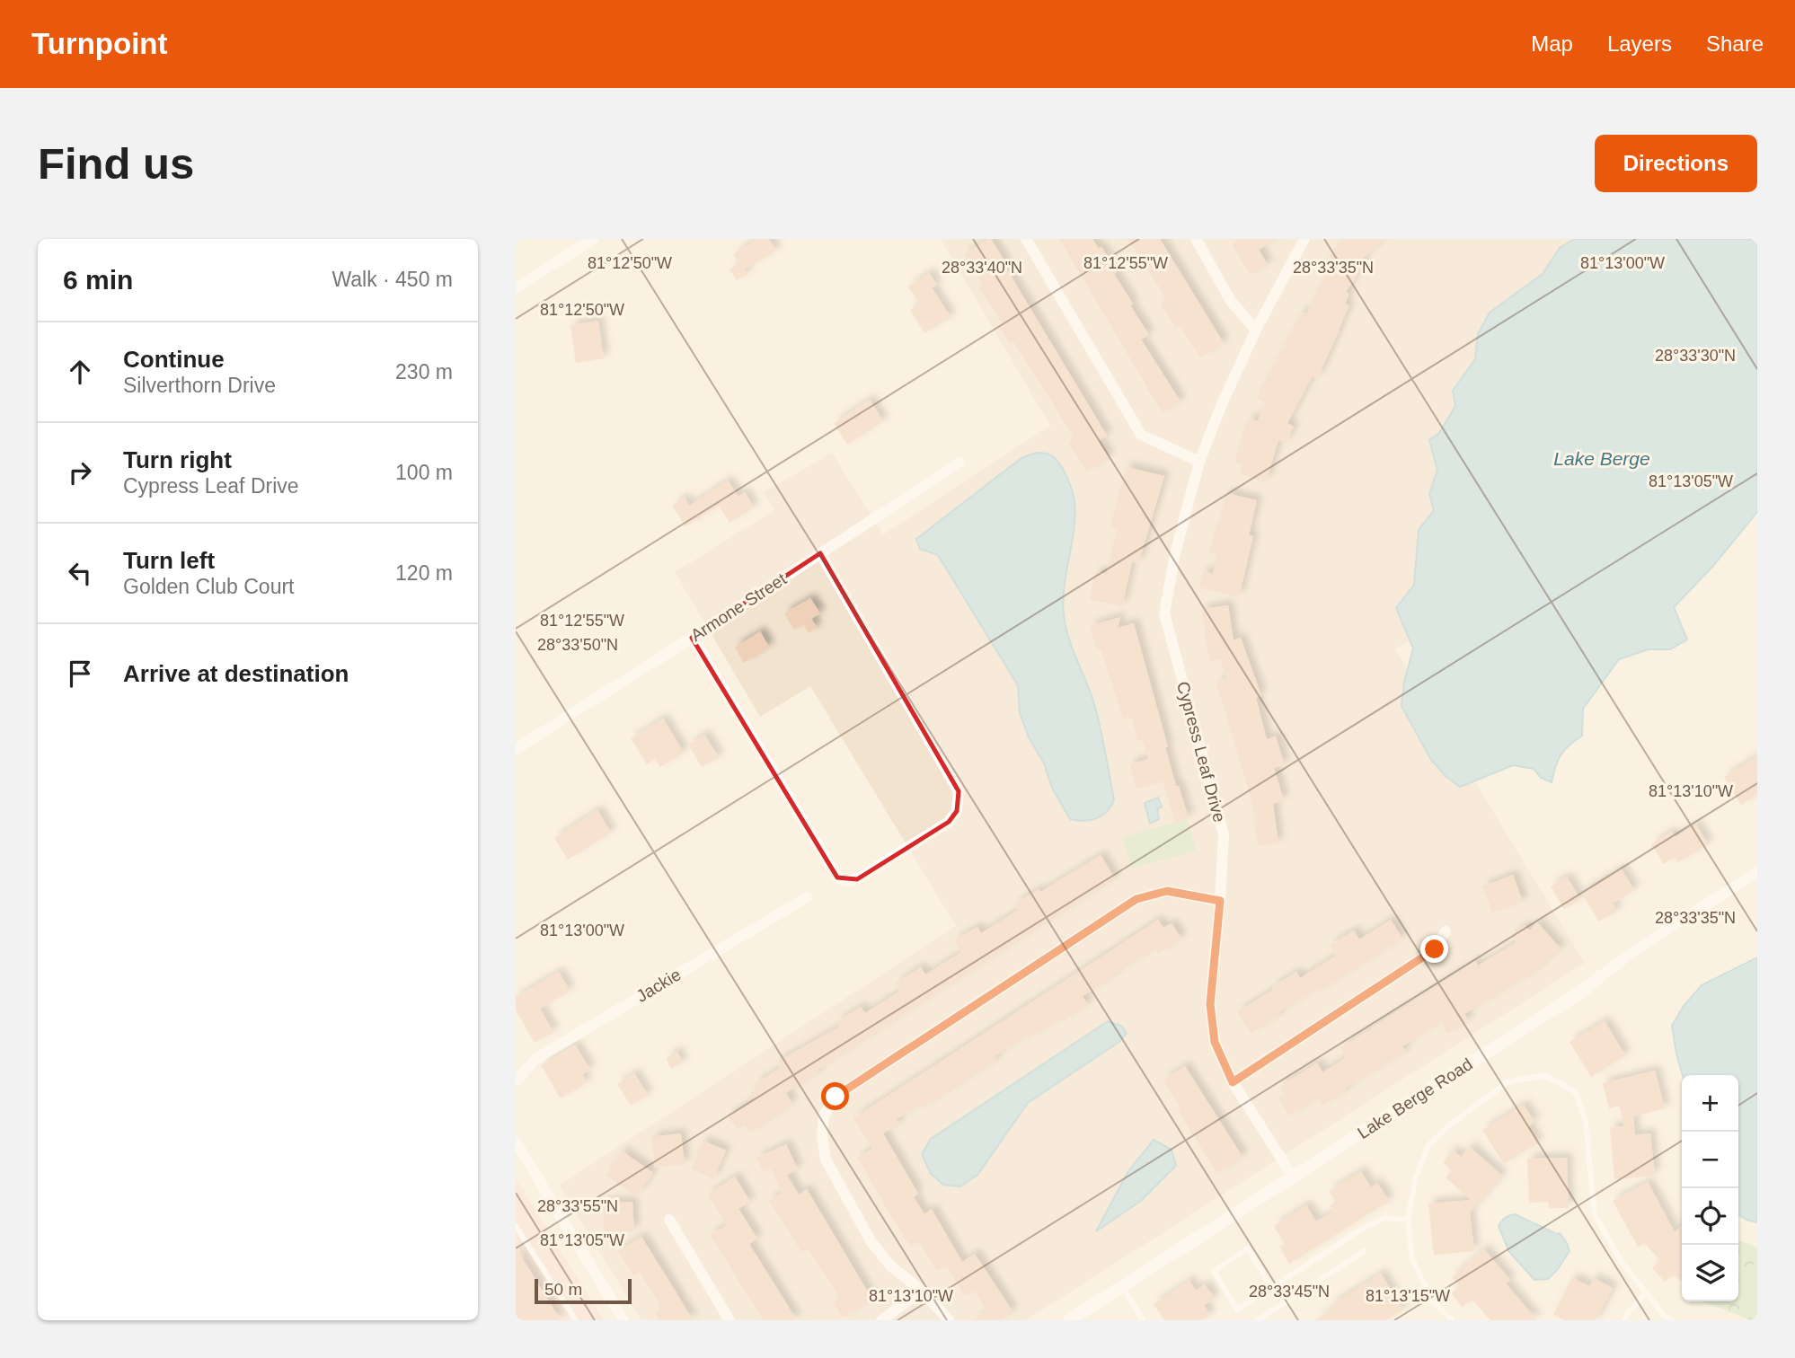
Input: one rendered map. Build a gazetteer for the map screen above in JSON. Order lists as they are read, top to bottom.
{
  "streets": {
    "street": [
      "Armone Street",
      "Cypress Leaf Drive",
      "Jackie",
      "Lake Berge Road"
    ]
  },
  "crossings": [
    ["Cypress Leaf Drive", "Lake Berge Road"]
  ],
  "water": ["Lake Berge"],
  "scale_bar": "50 m",
  "page": {
    "header": "Turnpoint",
    "nav": ["Map", "Layers", "Share"],
    "buttons": "Directions",
    "title": "Find us",
    "heading": ["6 min", "Walk · 450 m"],
    "list": [
      ["Continue", "Silverthorn Drive", "230 m"],
      ["Turn right", "Cypress Leaf Drive", "100 m"],
      ["Turn left", "Golden Club Court", "120 m"],
      "Arrive at destination"
    ],
    "map_buttons": ["+", "−"],
    "scale": "50 m"
  },
  "coordinates": [
    "81°12'50\"W",
    "81°12'55\"W",
    "81°13'00\"W",
    "28°33'35\"N",
    "28°33'40\"N",
    "28°33'30\"N",
    "81°13'05\"W",
    "28°33'50\"N",
    "81°13'10\"W",
    "28°33'55\"N",
    "28°33'45\"N",
    "81°13'15\"W"
  ]
}
